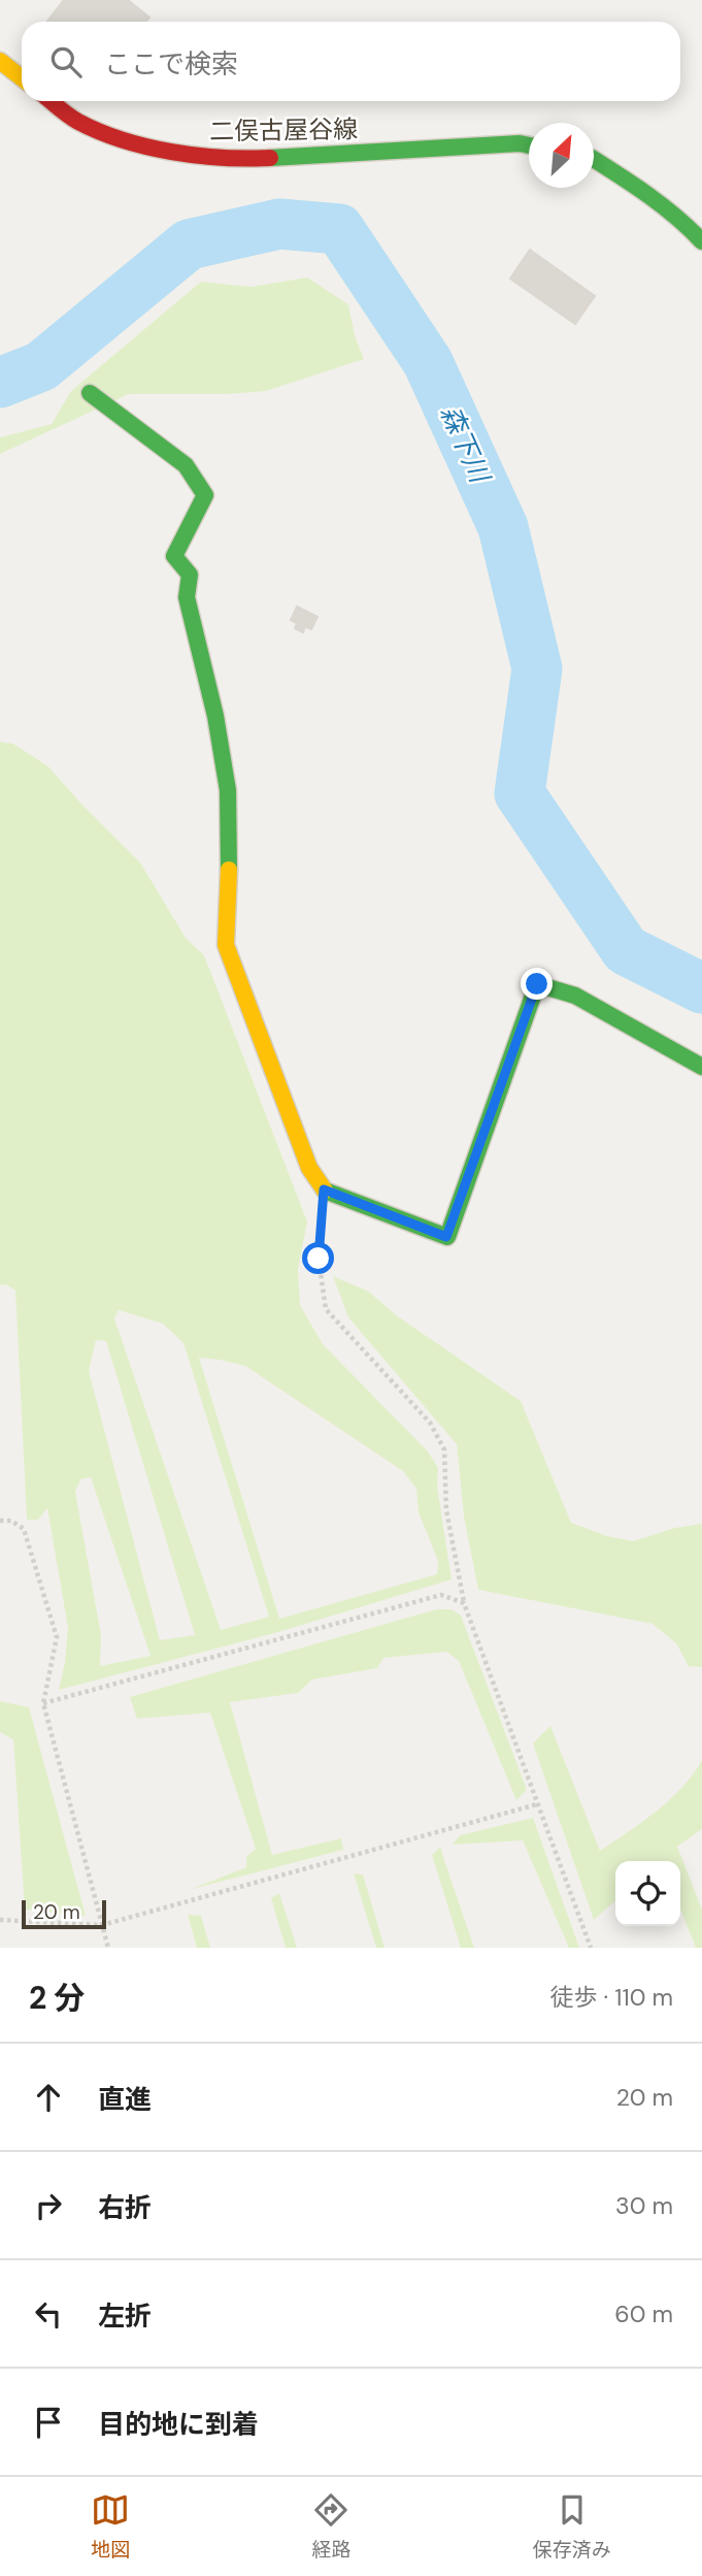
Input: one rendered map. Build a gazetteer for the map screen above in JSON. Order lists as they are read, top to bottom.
{
  "streets": {
    "street": ["二俣古屋谷線"]
  },
  "water": ["森下川"],
  "scale_bar": "20 m",
  "north": "top right",
  "page": {
    "search": "ここで検索",
    "scale": "20 m",
    "heading": ["2 分", "徒歩 · 110 m"],
    "list": [
      ["直進", "20 m"],
      ["右折", "30 m"],
      ["左折", "60 m"],
      "目的地に到着"
    ],
    "nav": ["地図", "経路", "保存済み"]
  }
}
